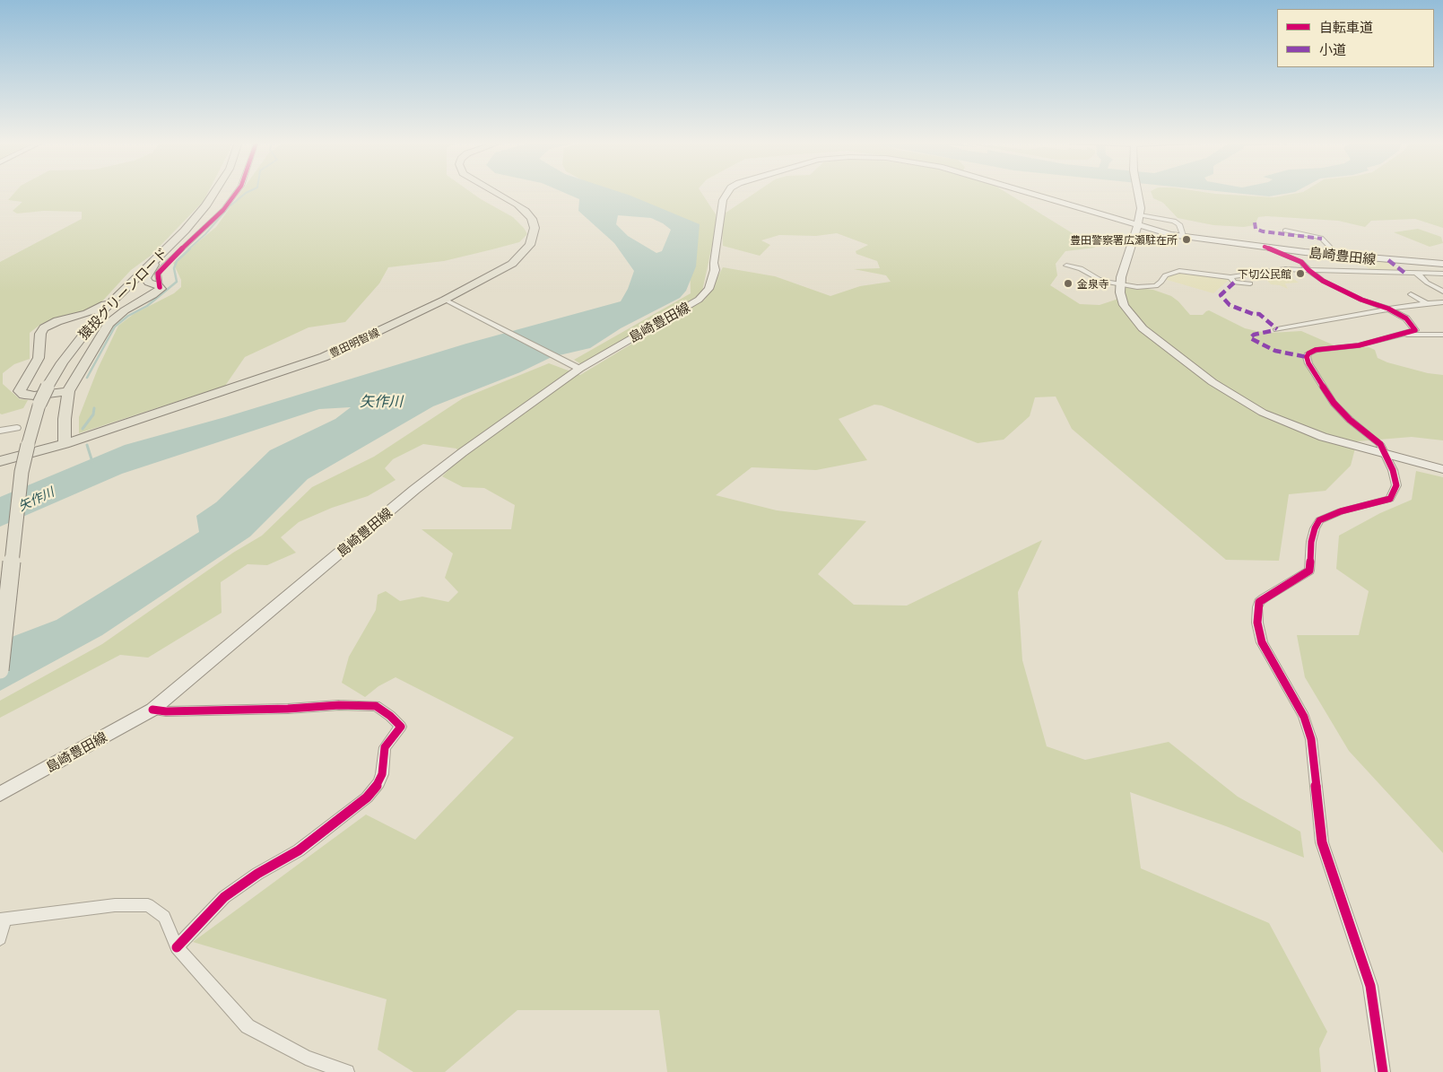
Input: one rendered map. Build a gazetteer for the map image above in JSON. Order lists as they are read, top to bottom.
{
  "streets": {
    "main road": ["島崎豊田線", "猿投グリーンロード", "豊田明智線"]
  },
  "water": ["矢作川"],
  "places": ["豊田警察署広瀬駐在所", "下切公民館", "金泉寺"],
  "legend": ["自転車道", "小道"]
}
